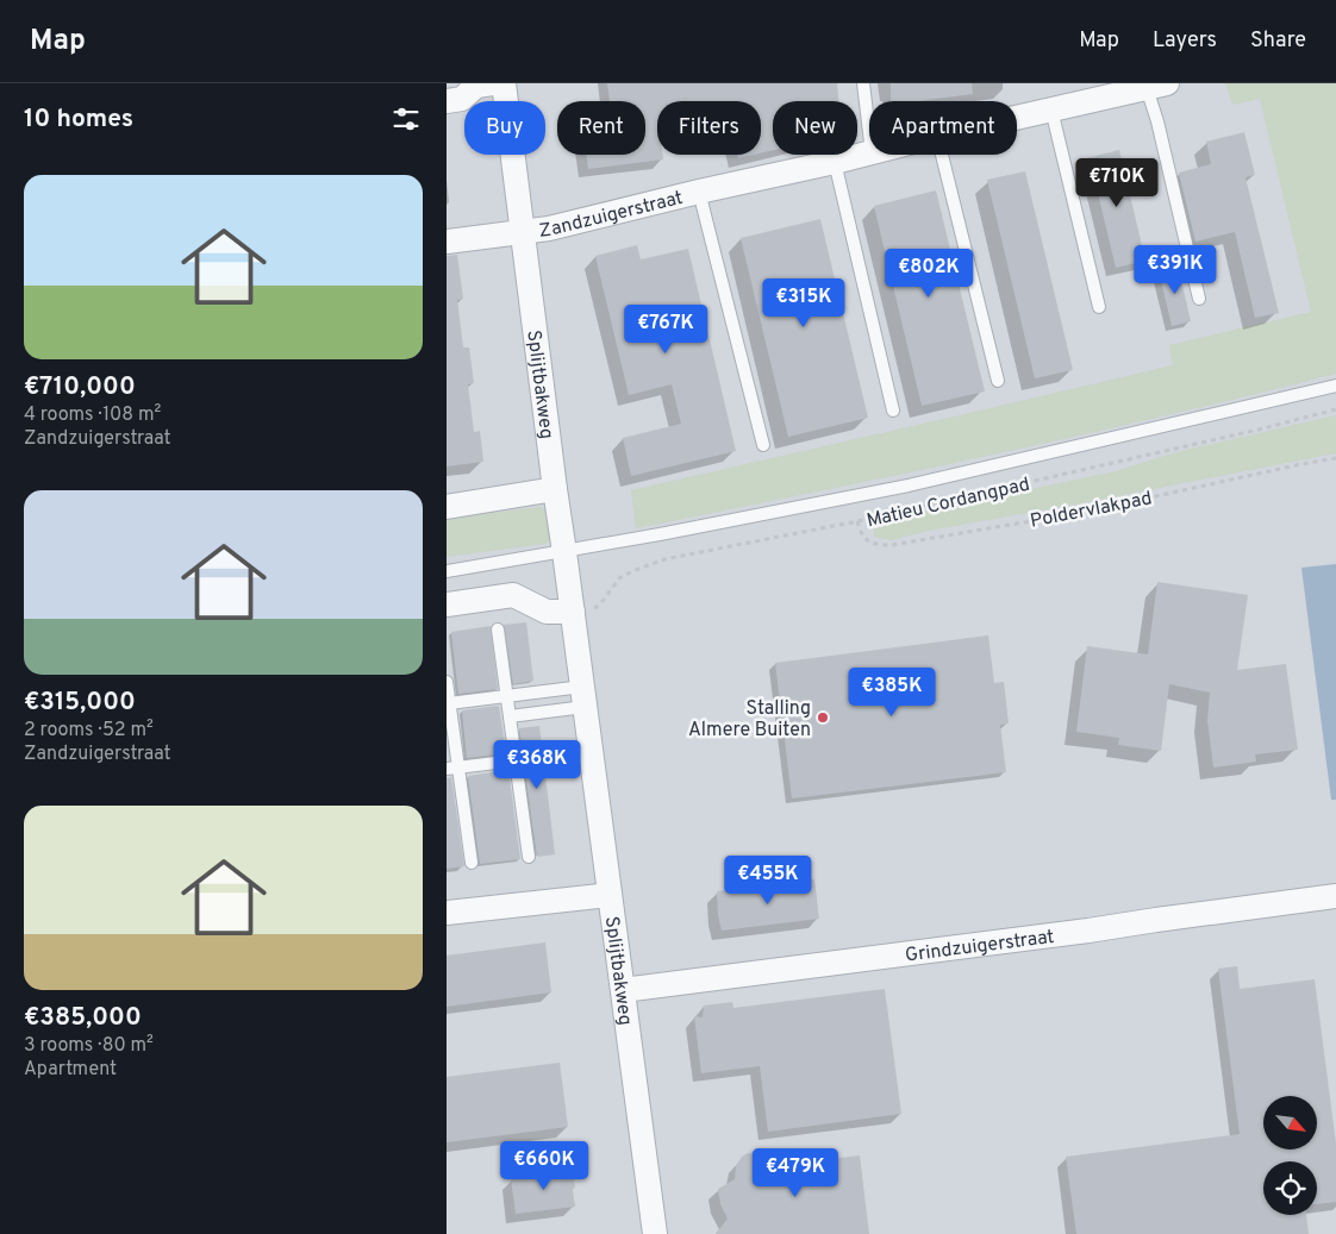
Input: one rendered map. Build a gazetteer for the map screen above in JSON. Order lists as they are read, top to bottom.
{
  "streets": {
    "street": ["Zandzuigerstraat", "Splijtbakweg", "Grindzuigerstraat"],
    "path": ["Matieu Cordangpad", "Poldervlakpad"]
  },
  "crossings": [
    ["Zandzuigerstraat", "Splijtbakweg"],
    ["Splijtbakweg", "Matieu Cordangpad"],
    ["Splijtbakweg", "Grindzuigerstraat"],
    ["Matieu Cordangpad", "Poldervlakpad"]
  ],
  "places": ["Stalling Almere Buiten"],
  "north": "bottom right",
  "page": {
    "header": "Map",
    "nav": ["Map", "Layers", "Share"],
    "heading": "10 homes",
    "chip": [
      "Buy",
      "Rent",
      "Filters",
      "New",
      "Apartment"
    ],
    "list": [
      {
        "name": "€710,000",
        "note": "4 rooms · 108 m² · Zandzuigerstraat"
      },
      {
        "name": "€315,000",
        "note": "2 rooms · 52 m² · Zandzuigerstraat"
      },
      {
        "name": "€385,000",
        "note": "3 rooms · 80 m² · Apartment"
      }
    ],
    "price": [
      "€710K",
      "€391K",
      "€802K",
      "€315K",
      "€767K",
      "€385K",
      "€368K",
      "€455K",
      "€660K",
      "€479K"
    ]
  }
}
